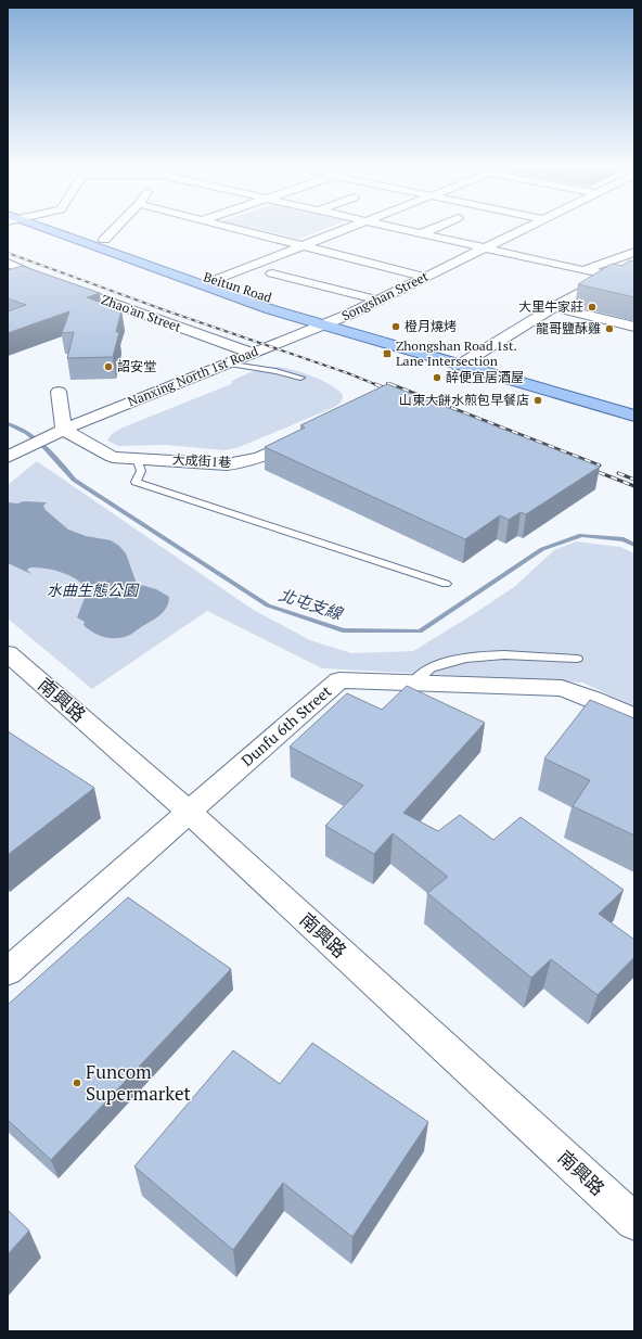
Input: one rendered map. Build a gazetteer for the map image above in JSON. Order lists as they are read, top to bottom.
{
  "streets": {
    "main road": ["Beitun Road"],
    "street": [
      "Songshan Street",
      "Zhao'an Street",
      "Nanxing North 1st Road",
      "大成街1巷",
      "南興路",
      "Dunfu 6th Street"
    ]
  },
  "crossings": [
    ["Beitun Road", "Songshan Street"],
    ["Beitun Road", "Nanxing North 1st Road"],
    ["Songshan Street", "Nanxing North 1st Road"],
    ["Zhao'an Street", "Nanxing North 1st Road"],
    ["Nanxing North 1st Road", "大成街1巷"],
    ["南興路", "Dunfu 6th Street"]
  ],
  "water": ["北屯支線"],
  "parks": ["水曲生態公園"],
  "places": {
    "other": [
      "大里牛家莊",
      "橙月燒烤",
      "龍哥鹽酥雞",
      "詔安堂",
      "醉便宜居酒屋",
      "山東大餅水煎包早餐店",
      "Funcom Supermarket"
    ],
    "transit": ["Zhongshan Road 1st. Lane Intersection"]
  }
}
